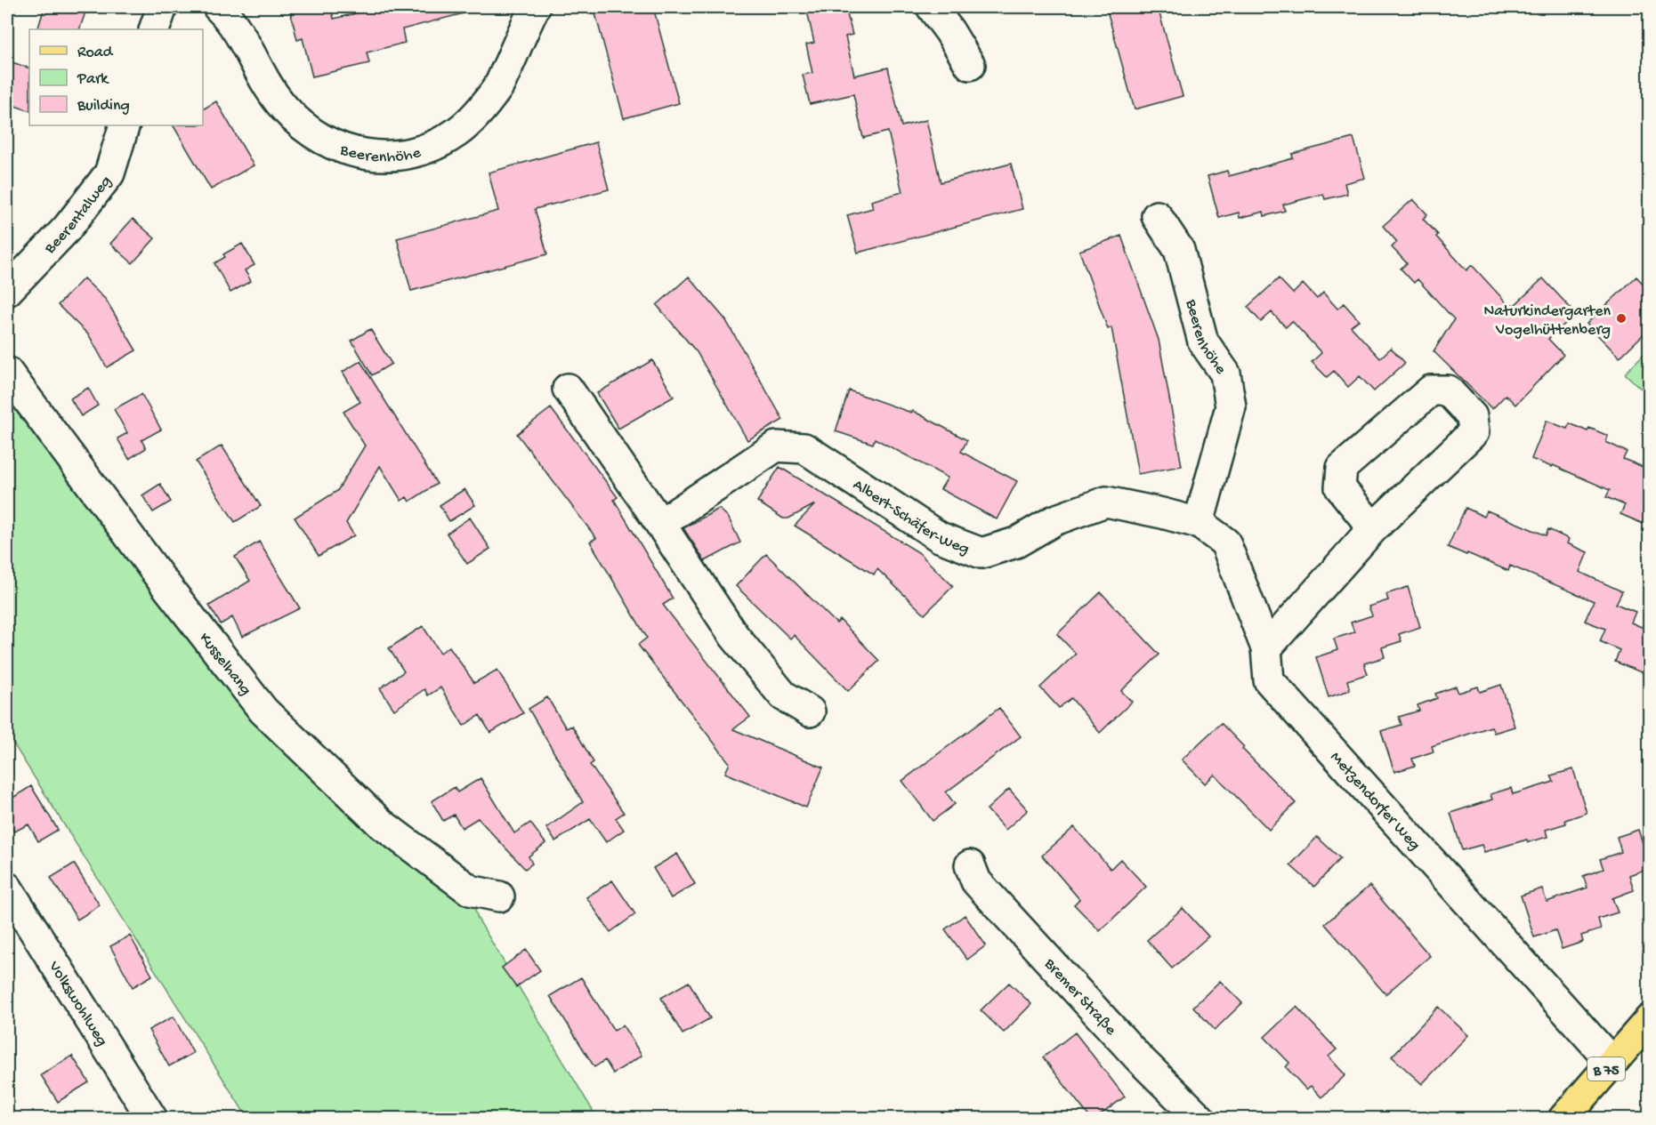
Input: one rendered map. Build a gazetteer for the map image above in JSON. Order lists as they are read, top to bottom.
{
  "streets": {
    "main road": ["B 75"],
    "street": [
      "Beerenhöhe",
      "Beerentalweg",
      "Albert-Schäfer-Weg",
      "Kusselhang",
      "Metzendorfer Weg",
      "Bremer Straße",
      "Volkswohlweg"
    ]
  },
  "crossings": [
    ["Beerenhöhe", "Albert-Schäfer-Weg"],
    ["Albert-Schäfer-Weg", "Metzendorfer Weg"],
    ["Metzendorfer Weg", "B 75"]
  ],
  "places": ["Naturkindergarten Vogelhüttenberg"],
  "legend": ["Road", "Park", "Building"]
}
